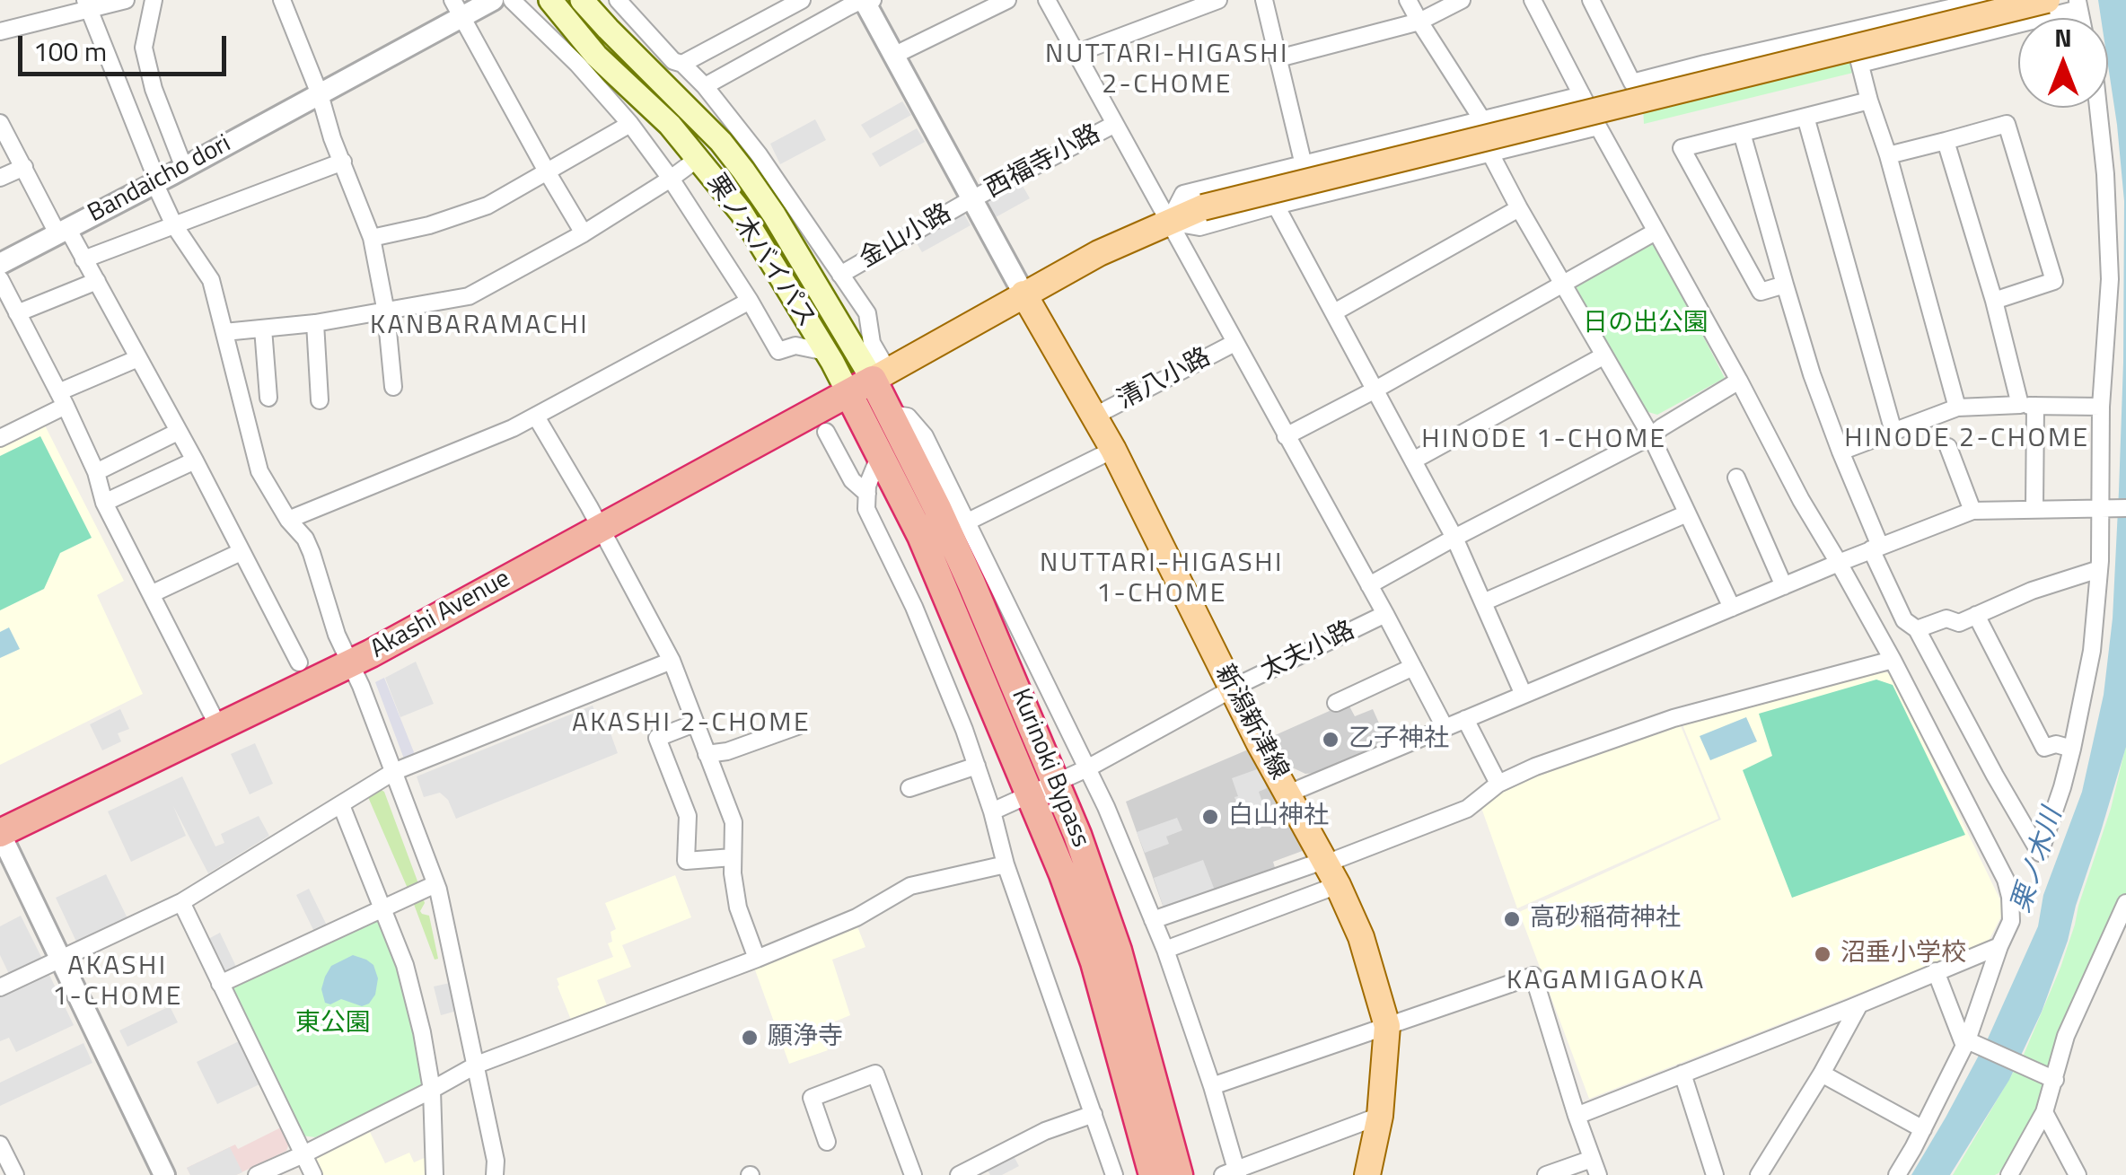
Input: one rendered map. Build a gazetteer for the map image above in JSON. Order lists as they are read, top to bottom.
{
  "streets": {
    "highway": ["Akashi Avenue", "Kurinoki Bypass"],
    "main road": ["栗ノ木バイパス", "新潟新津線"],
    "street": [
      "西福寺小路",
      "Bandaicho dori",
      "金山小路",
      "清八小路",
      "太夫小路"
    ]
  },
  "crossings": [
    ["西福寺小路", "金山小路"],
    ["栗ノ木バイパス", "Akashi Avenue"],
    ["栗ノ木バイパス", "Kurinoki Bypass"],
    ["清八小路", "新潟新津線"],
    ["Akashi Avenue", "Kurinoki Bypass"],
    ["太夫小路", "新潟新津線"],
    ["太夫小路", "Kurinoki Bypass"]
  ],
  "districts": [
    "NUTTARI-HIGASHI 2-CHOME",
    "KANBARAMACHI",
    "HINODE 2-CHOME",
    "HINODE 1-CHOME",
    "NUTTARI-HIGASHI 1-CHOME",
    "AKASHI 2-CHOME",
    "AKASHI 1-CHOME",
    "KAGAMIGAOKA"
  ],
  "water": ["栗ノ木川"],
  "parks": ["日の出公園", "東公園"],
  "places": [
    "乙子神社",
    "白山神社",
    "高砂稲荷神社",
    "沼垂小学校",
    "願浄寺"
  ],
  "scale_bar": "100 m",
  "north": "top"
}
